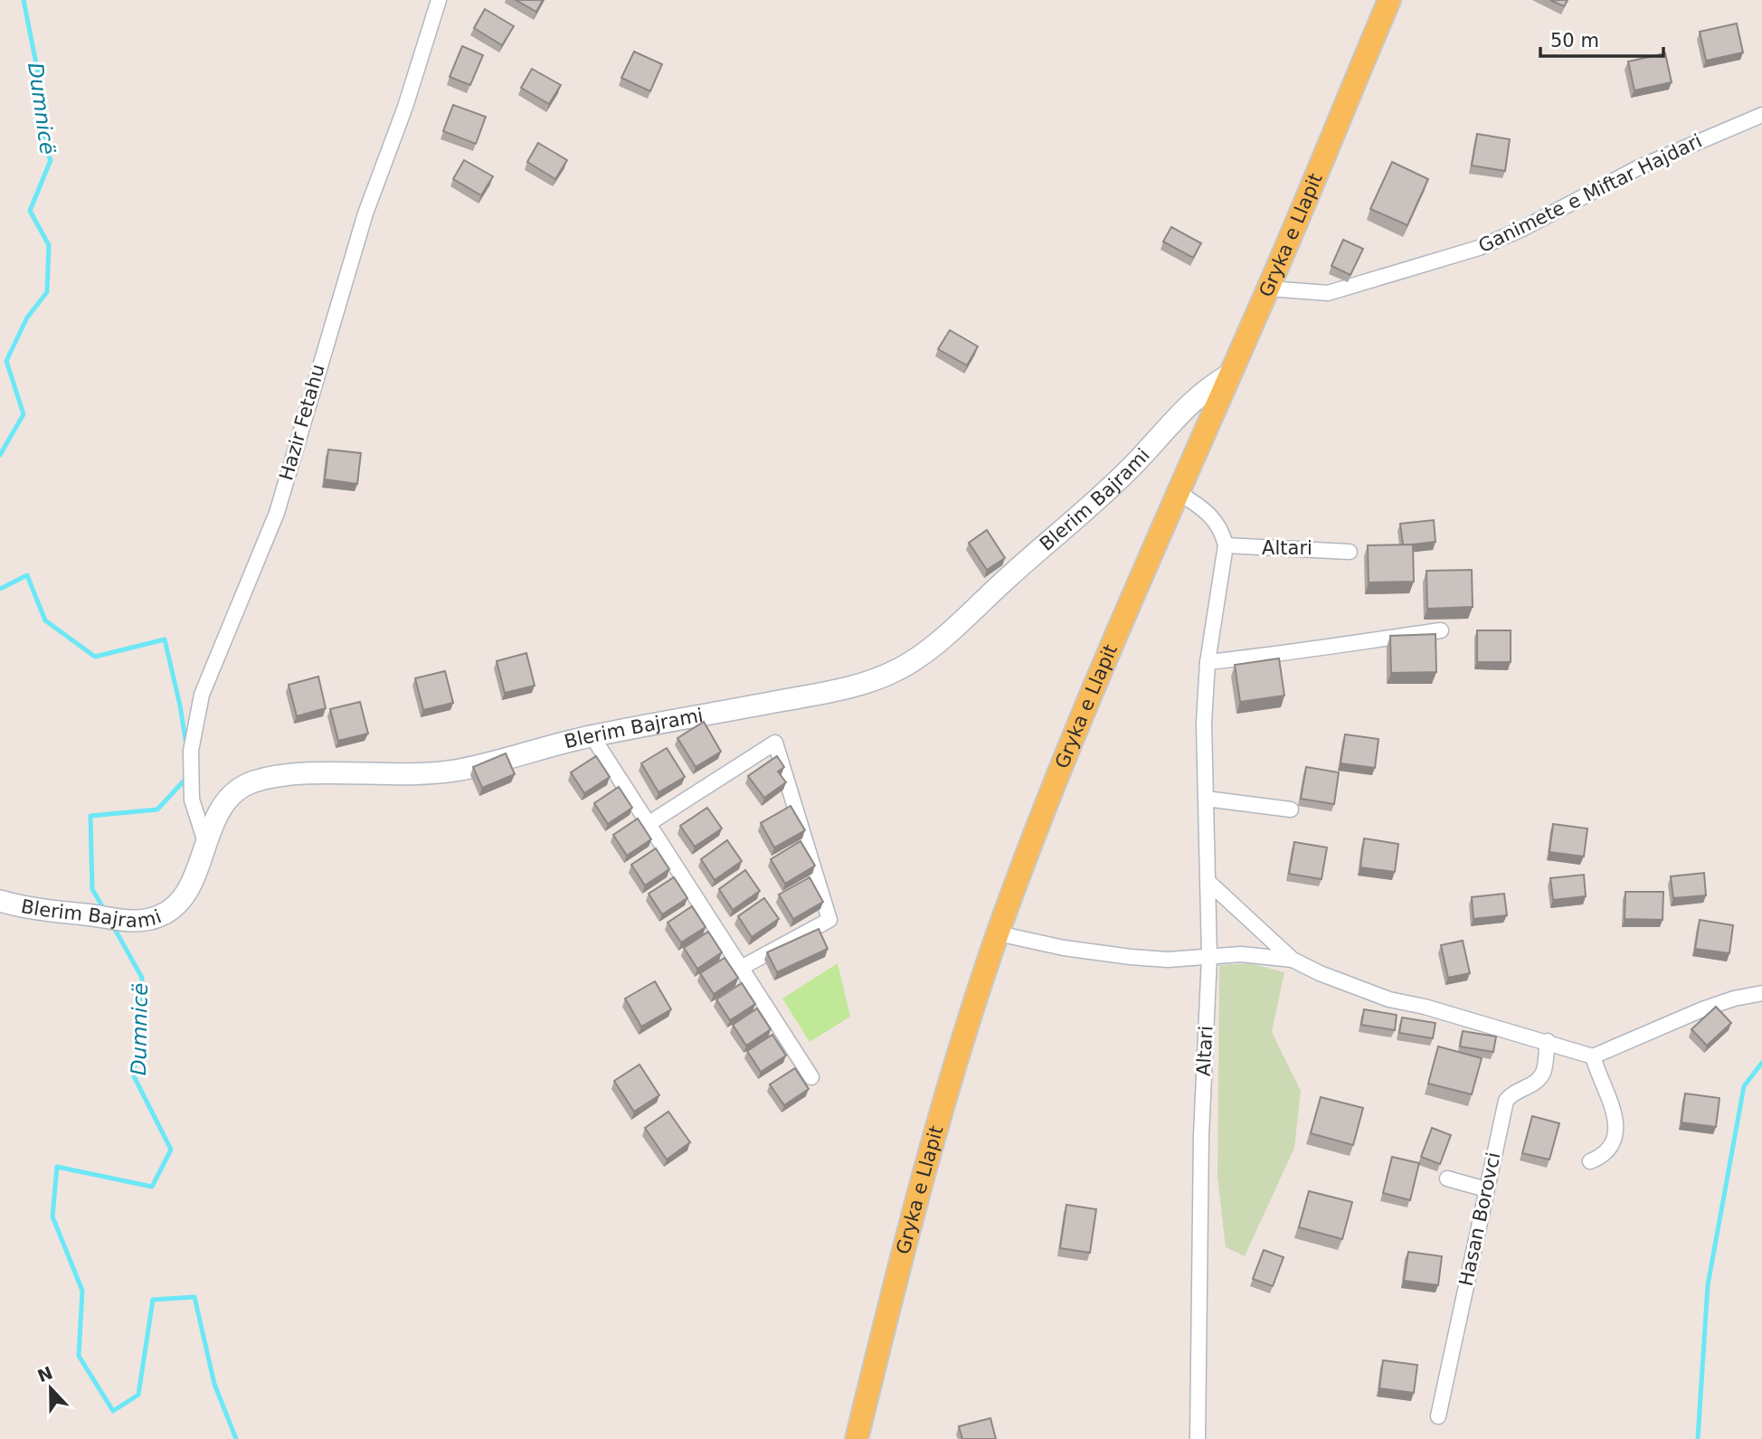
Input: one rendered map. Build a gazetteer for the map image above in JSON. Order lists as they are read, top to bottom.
{
  "streets": {
    "main road": ["Gryka e Llapit"],
    "street": [
      "Ganimete e Miftar Hajdari",
      "Hazir Fetahu",
      "Blerim Bajrami",
      "Altari",
      "Hasan Borovci"
    ]
  },
  "crossings": [
    ["Ganimete e Miftar Hajdari", "Gryka e Llapit"],
    ["Gryka e Llapit", "Blerim Bajrami"],
    ["Hazir Fetahu", "Blerim Bajrami"]
  ],
  "water": ["Dumnicë"],
  "scale_bar": "50 m",
  "north": "top"
}
